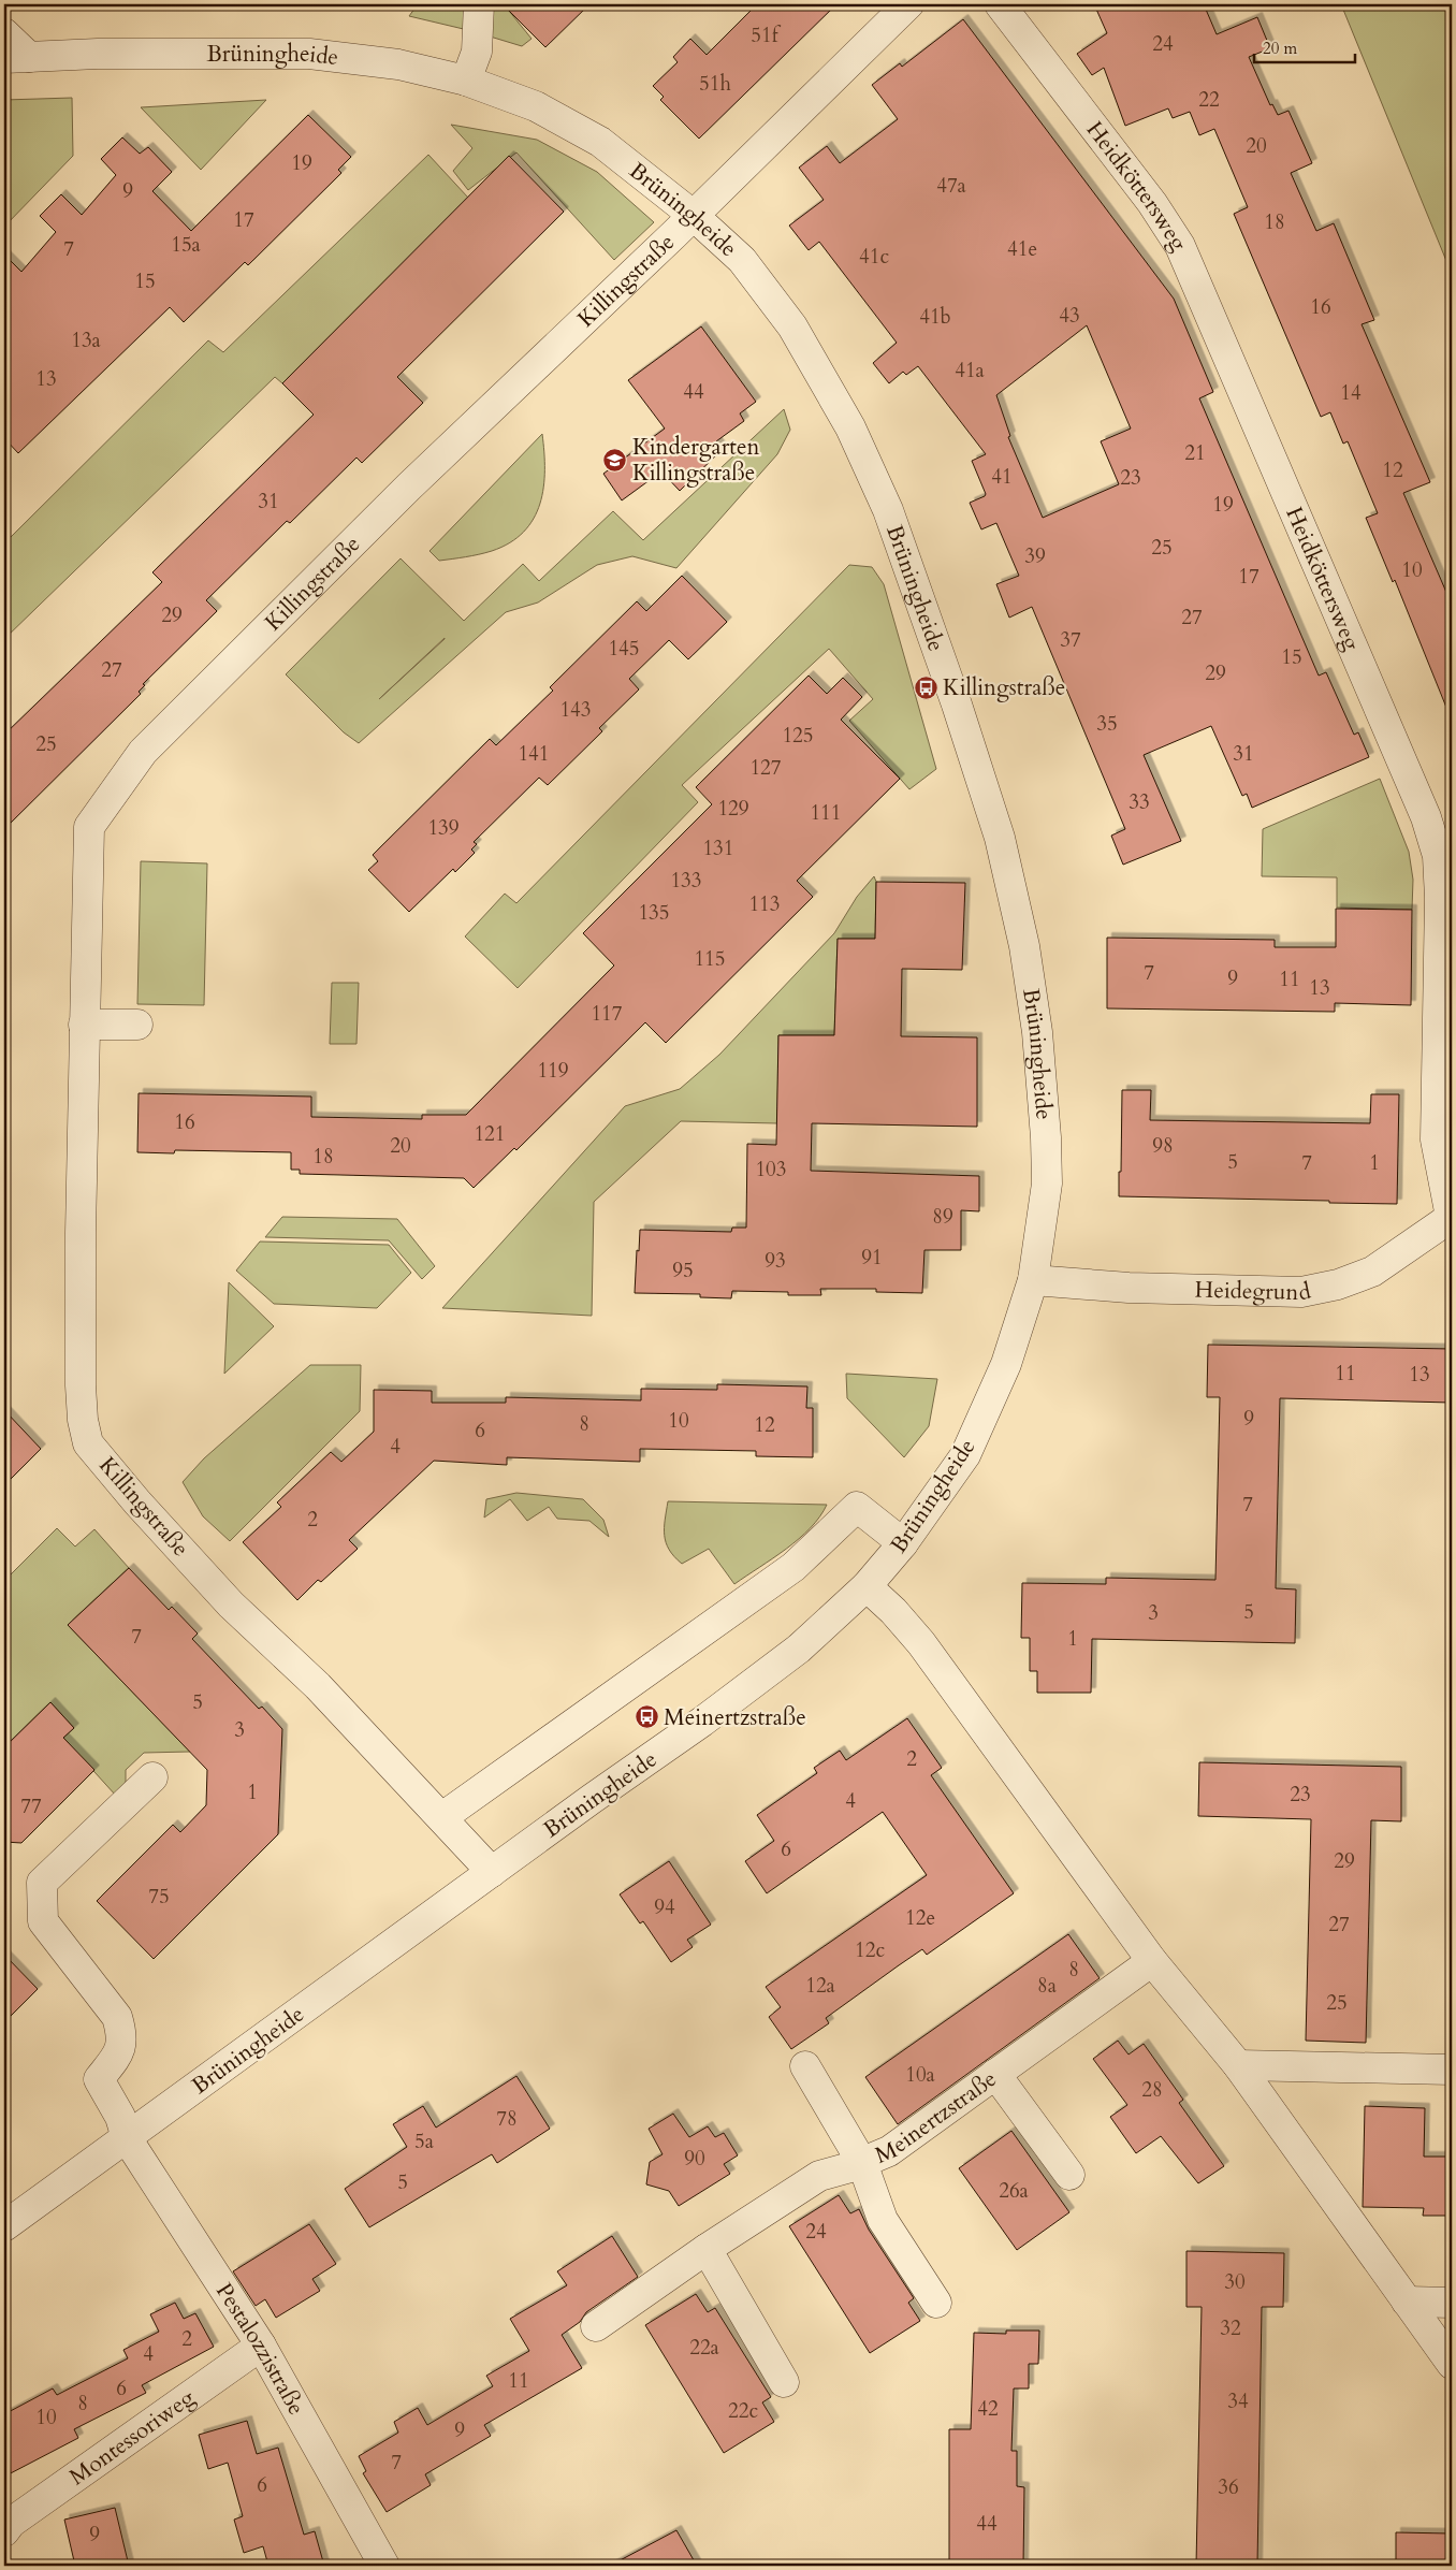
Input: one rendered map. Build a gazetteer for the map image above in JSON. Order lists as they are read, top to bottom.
{
  "streets": {
    "street": [
      "Brüningheide",
      "Heidköttersweg",
      "Killingstraße",
      "Heidegrund",
      "Meinertzstraße",
      "Pestalozzistraße",
      "Montessoriweg"
    ]
  },
  "crossings": [
    ["Brüningheide", "Killingstraße"],
    ["Brüningheide", "Heidegrund"],
    ["Brüningheide", "Pestalozzistraße"],
    ["Heidköttersweg", "Heidegrund"],
    ["Pestalozzistraße", "Montessoriweg"]
  ],
  "places": {
    "school or university": ["Kindergarten Killingstraße"],
    "bus stop": ["Killingstraße", "Meinertzstraße"]
  },
  "house_numbers": [
    "51f",
    "24",
    "51h",
    "22",
    "20",
    "19",
    "47a",
    "9",
    "17",
    "18",
    "15a",
    "7",
    "41e",
    "41c",
    "15",
    "16",
    "43",
    "41b",
    "13a",
    "41a",
    "13",
    "44",
    "14",
    "21",
    "12",
    "41",
    "23",
    "31",
    "19",
    "25",
    "39",
    "10",
    "17",
    "29",
    "27",
    "37",
    "145",
    "15",
    "27",
    "29",
    "143",
    "35",
    "125",
    "25",
    "141",
    "31",
    "127",
    "33",
    "129",
    "111",
    "139",
    "131",
    "133",
    "113",
    "135",
    "115",
    "7",
    "9",
    "11",
    "13",
    "117",
    "119",
    "16",
    "121",
    "20",
    "98",
    "18",
    "5",
    "7",
    "1",
    "103",
    "89",
    "91",
    "93",
    "95",
    "11",
    "13",
    "9",
    "10",
    "8",
    "12",
    "6",
    "4",
    "7",
    "2",
    "5",
    "3",
    "7",
    "1",
    "5",
    "3",
    "2",
    "1",
    "23",
    "4",
    "77",
    "6",
    "29",
    "75",
    "94",
    "12e",
    "27",
    "12c",
    "8",
    "12a",
    "8a",
    "25",
    "10a",
    "28",
    "78",
    "5a",
    "90",
    "5",
    "26a",
    "24",
    "30",
    "32",
    "2",
    "22a",
    "4",
    "11",
    "6",
    "34",
    "8",
    "42",
    "22c",
    "10",
    "9",
    "7",
    "6",
    "36",
    "44",
    "9"
  ],
  "scale_bar": "20 m"
}
